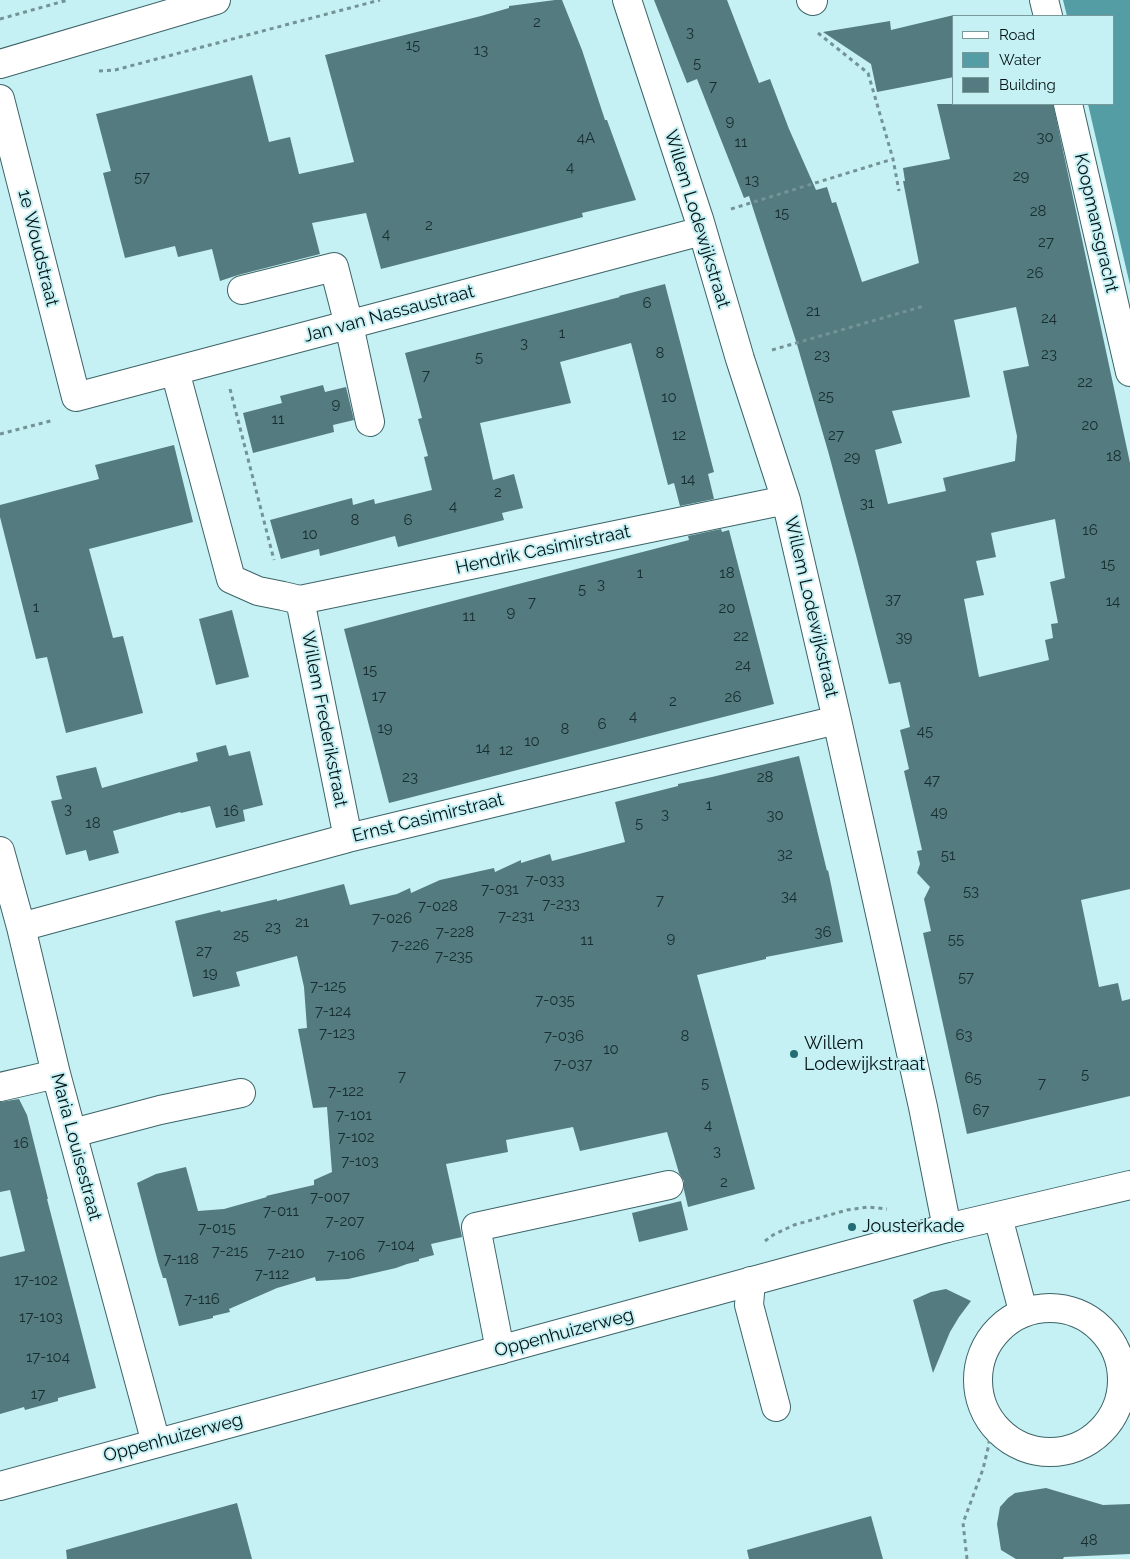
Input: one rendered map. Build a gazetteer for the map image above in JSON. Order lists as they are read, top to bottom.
{
  "streets": {
    "street": [
      "Willem Lodewijkstraat",
      "Koopmansgracht",
      "1e Woudstraat",
      "Jan van Nassaustraat",
      "Hendrik Casimirstraat",
      "Willem Frederikstraat",
      "Ernst Casimirstraat",
      "Maria Louisestraat",
      "Oppenhuizerweg"
    ]
  },
  "crossings": [
    ["Willem Lodewijkstraat", "Jan van Nassaustraat"],
    ["Willem Lodewijkstraat", "Hendrik Casimirstraat"],
    ["Willem Lodewijkstraat", "Ernst Casimirstraat"],
    ["Willem Lodewijkstraat", "Oppenhuizerweg"],
    ["1e Woudstraat", "Jan van Nassaustraat"],
    ["Hendrik Casimirstraat", "Willem Frederikstraat"],
    ["Willem Frederikstraat", "Ernst Casimirstraat"],
    ["Ernst Casimirstraat", "Maria Louisestraat"],
    ["Maria Louisestraat", "Oppenhuizerweg"]
  ],
  "places": ["Willem Lodewijkstraat", "Jousterkade"],
  "house_numbers": [
    "2",
    "3",
    "15",
    "13",
    "5",
    "7",
    "9",
    "30",
    "4A",
    "11",
    "4",
    "29",
    "57",
    "13",
    "28",
    "15",
    "2",
    "4",
    "27",
    "26",
    "6",
    "21",
    "24",
    "1",
    "3",
    "8",
    "23",
    "23",
    "5",
    "7",
    "22",
    "25",
    "10",
    "9",
    "11",
    "20",
    "12",
    "27",
    "18",
    "29",
    "14",
    "2",
    "31",
    "4",
    "8",
    "6",
    "16",
    "10",
    "15",
    "1",
    "18",
    "3",
    "5",
    "37",
    "14",
    "7",
    "1",
    "20",
    "9",
    "11",
    "22",
    "39",
    "24",
    "15",
    "17",
    "26",
    "2",
    "4",
    "6",
    "19",
    "8",
    "45",
    "10",
    "14",
    "12",
    "23",
    "28",
    "47",
    "1",
    "3",
    "16",
    "49",
    "3",
    "30",
    "18",
    "5",
    "32",
    "51",
    "7-033",
    "7-031",
    "53",
    "34",
    "7",
    "7-233",
    "7-028",
    "7-231",
    "7-026",
    "21",
    "23",
    "7-228",
    "36",
    "25",
    "9",
    "55",
    "11",
    "7-226",
    "27",
    "7-235",
    "19",
    "57",
    "7-125",
    "7-035",
    "7-124",
    "7-123",
    "63",
    "7-036",
    "8",
    "10",
    "7-037",
    "5",
    "7",
    "65",
    "5",
    "7",
    "7-122",
    "67",
    "7-101",
    "4",
    "7-102",
    "16",
    "3",
    "7-103",
    "2",
    "7-007",
    "7-011",
    "7-207",
    "7-015",
    "7-104",
    "7-215",
    "7-210",
    "7-106",
    "7-118",
    "7-112",
    "17-102",
    "7-116",
    "17-103",
    "17-104",
    "17",
    "48"
  ],
  "legend": ["Road", "Water", "Building"]
}
